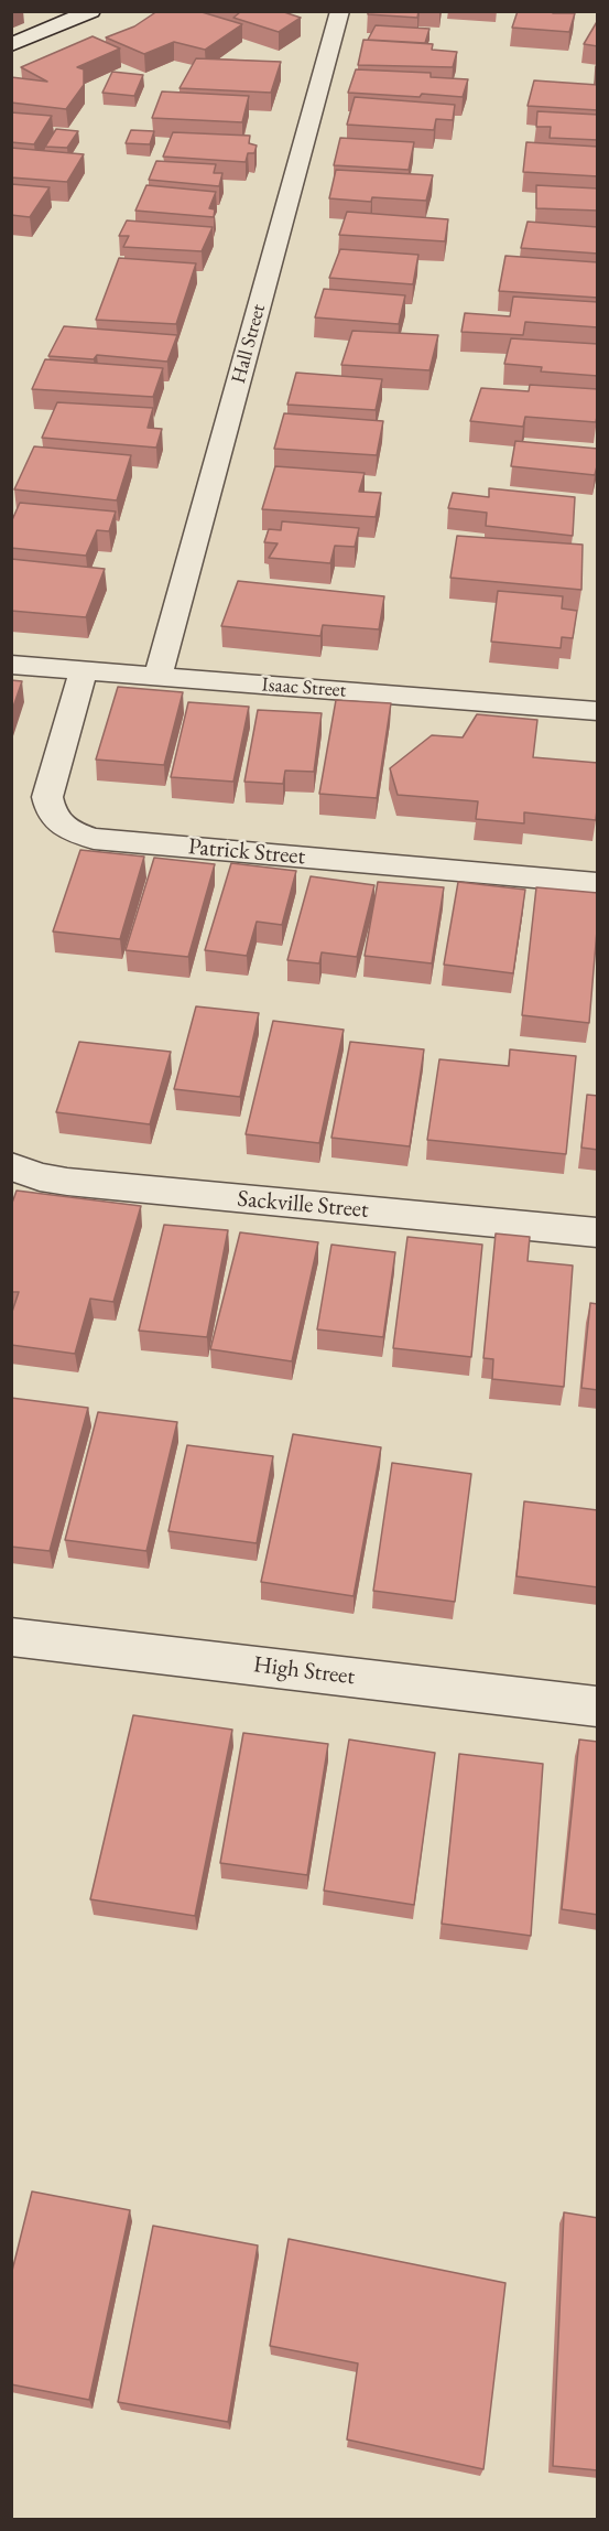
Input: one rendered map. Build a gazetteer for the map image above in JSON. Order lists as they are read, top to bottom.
{
  "streets": {
    "street": [
      "Hall Street",
      "Isaac Street",
      "Patrick Street",
      "Sackville Street",
      "High Street"
    ]
  },
  "crossings": [
    ["Hall Street", "Isaac Street"],
    ["Isaac Street", "Patrick Street"]
  ]
}
